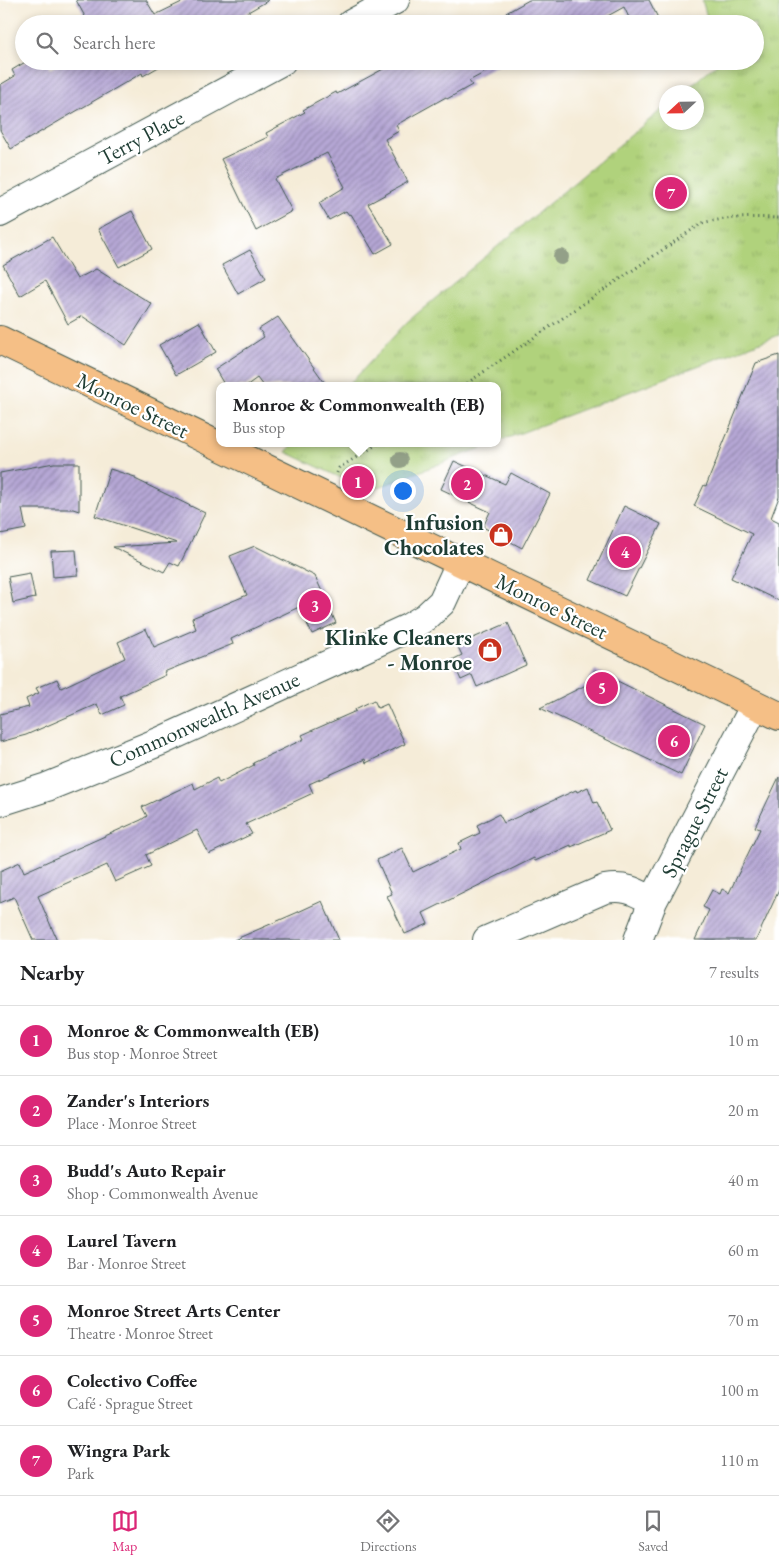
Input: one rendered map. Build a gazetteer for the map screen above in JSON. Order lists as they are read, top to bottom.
{
  "streets": {
    "main road": ["Monroe Street"],
    "street": ["Terry Place", "Commonwealth Avenue", "Sprague Street"]
  },
  "crossings": [
    ["Monroe Street", "Commonwealth Avenue"],
    ["Monroe Street", "Sprague Street"]
  ],
  "places": {
    "shop": ["Infusion Chocolates", "Klinke Cleaners - Monroe"]
  },
  "north": "left",
  "page": {
    "search": "Search here",
    "pins": [
      "7",
      "1",
      "2",
      "4",
      "3",
      "5",
      "6"
    ],
    "popup": ["Monroe & Commonwealth (EB)", "Bus stop"],
    "heading": ["Nearby", "7 results"],
    "list": [
      {
        "mark": "1",
        "name": "Monroe & Commonwealth (EB)",
        "note": "Bus stop · Monroe Street",
        "value": "10 m"
      },
      {
        "mark": "2",
        "name": "Zander's Interiors",
        "note": "Place · Monroe Street",
        "value": "20 m"
      },
      {
        "mark": "3",
        "name": "Budd's Auto Repair",
        "note": "Shop · Commonwealth Avenue",
        "value": "40 m"
      },
      {
        "mark": "4",
        "name": "Laurel Tavern",
        "note": "Bar · Monroe Street",
        "value": "60 m"
      },
      {
        "mark": "5",
        "name": "Monroe Street Arts Center",
        "note": "Theatre · Monroe Street",
        "value": "70 m"
      },
      {
        "mark": "6",
        "name": "Colectivo Coffee",
        "note": "Café · Sprague Street",
        "value": "100 m"
      },
      {
        "mark": "7",
        "name": "Wingra Park",
        "note": "Park",
        "value": "110 m"
      }
    ],
    "nav": ["Map", "Directions", "Saved"]
  }
}
